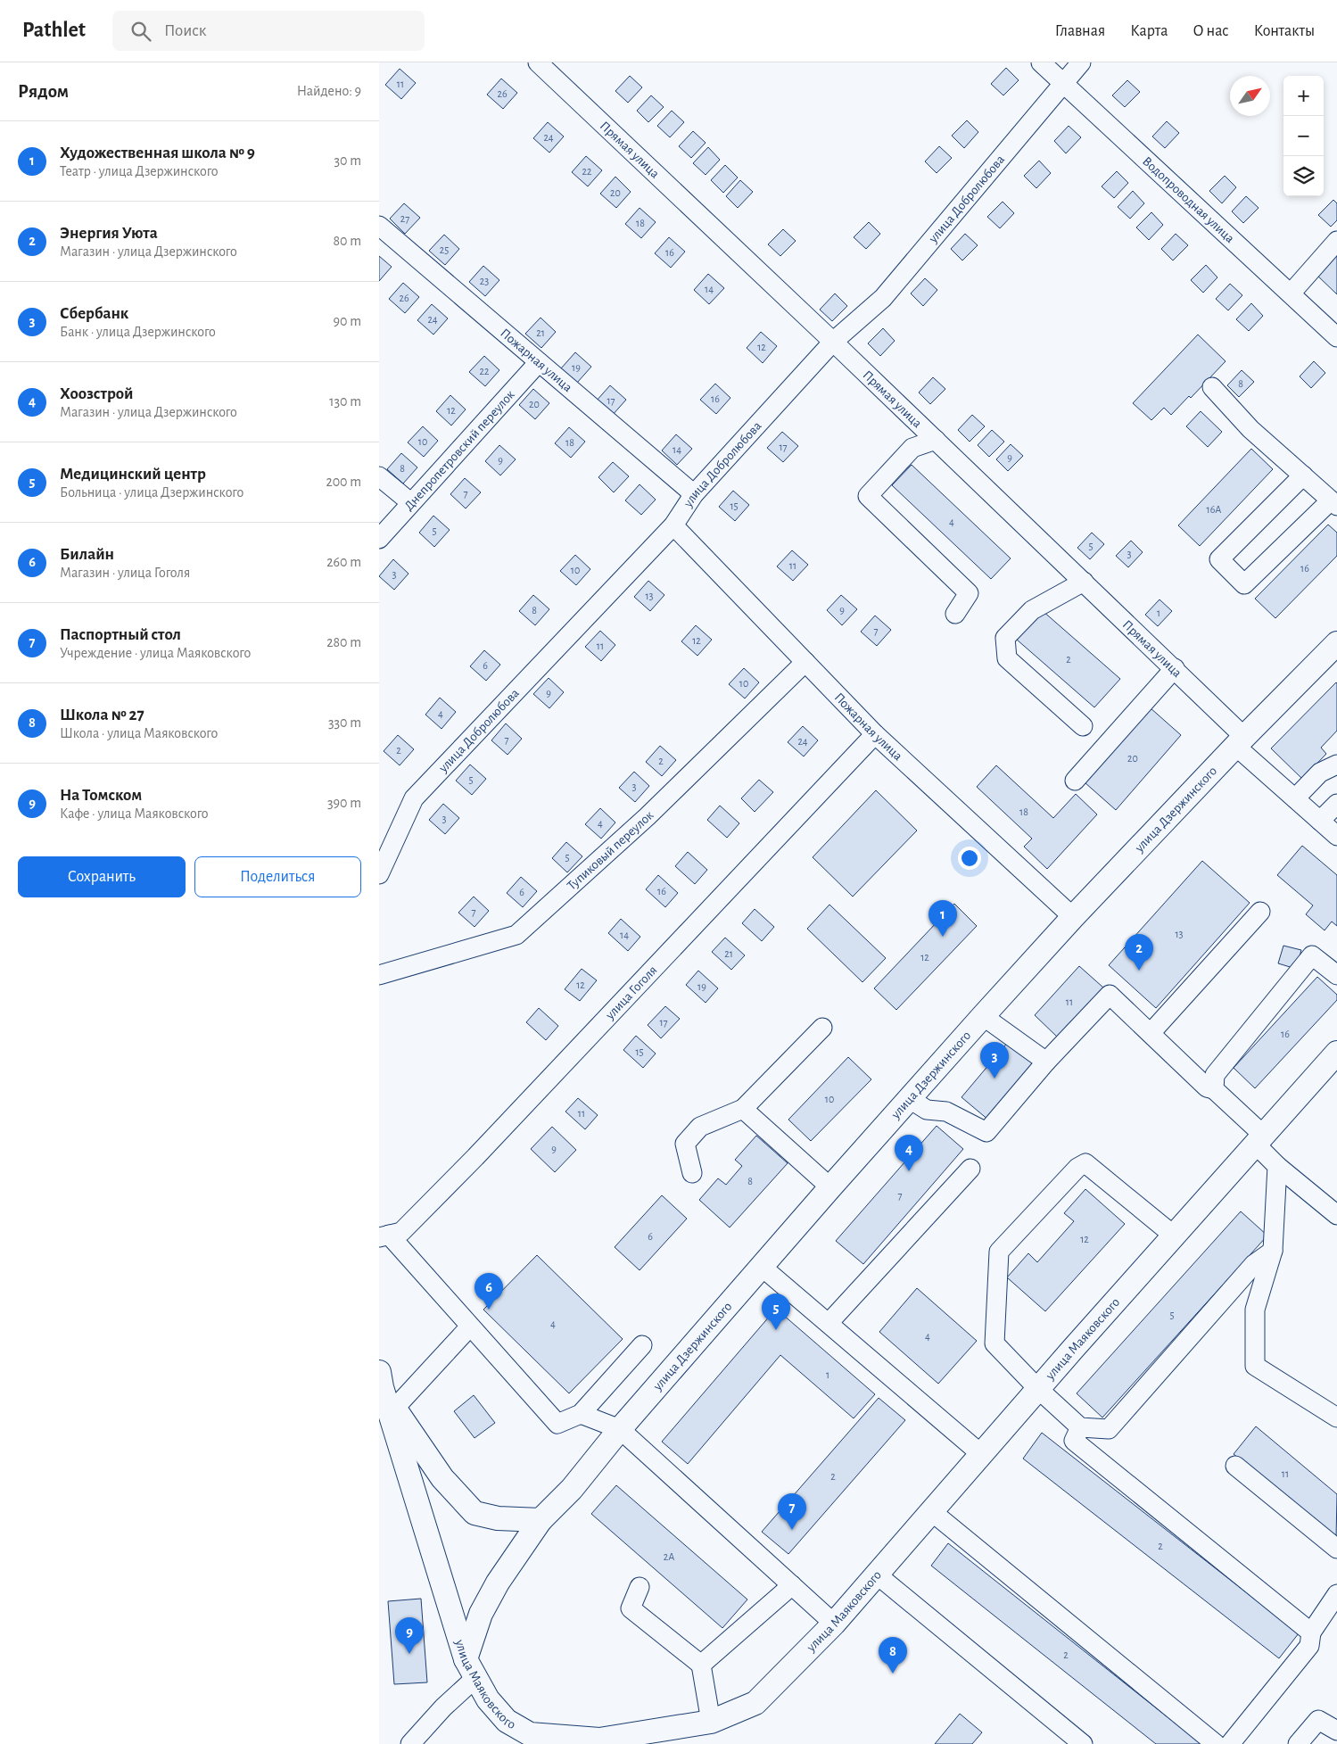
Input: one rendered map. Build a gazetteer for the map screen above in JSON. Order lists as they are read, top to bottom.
{
  "streets": {
    "main road": ["улица Дзержинского", "улица Маяковского"],
    "street": [
      "Прямая улица",
      "улица Добролюбова",
      "Водопроводная улица",
      "Пожарная улица",
      "Днепропетровский переулок",
      "Тупиковый переулок",
      "улица Гоголя"
    ]
  },
  "crossings": [
    ["Прямая улица", "улица Добролюбова"],
    ["Прямая улица", "улица Дзержинского"],
    ["улица Добролюбова", "Водопроводная улица"],
    ["улица Добролюбова", "Пожарная улица"],
    ["Пожарная улица", "Днепропетровский переулок"],
    ["Пожарная улица", "улица Дзержинского"],
    ["Пожарная улица", "Тупиковый переулок"],
    ["Пожарная улица", "улица Гоголя"],
    ["улица Дзержинского", "улица Маяковского"]
  ],
  "house_numbers": [
    "11",
    "26",
    "24",
    "22",
    "20",
    "27",
    "18",
    "25",
    "16",
    "23",
    "14",
    "26",
    "24",
    "21",
    "12",
    "19",
    "22",
    "8",
    "16",
    "17",
    "20",
    "12",
    "10",
    "18",
    "17",
    "14",
    "9",
    "9",
    "8",
    "7",
    "15",
    "16А",
    "4",
    "5",
    "5",
    "3",
    "11",
    "16",
    "10",
    "3",
    "13",
    "8",
    "9",
    "1",
    "7",
    "12",
    "11",
    "2",
    "6",
    "10",
    "9",
    "4",
    "7",
    "24",
    "2",
    "20",
    "2",
    "5",
    "3",
    "18",
    "3",
    "4",
    "5",
    "16",
    "6",
    "7",
    "13",
    "14",
    "21",
    "12",
    "12",
    "19",
    "11",
    "17",
    "16",
    "15",
    "10",
    "11",
    "9",
    "8",
    "7",
    "6",
    "12",
    "5",
    "4",
    "4",
    "1",
    "11",
    "2",
    "2",
    "2А",
    "2"
  ],
  "north": "top right",
  "page": {
    "header": "Pathlet",
    "search": "Поиск",
    "nav": [
      "Главная",
      "Карта",
      "О нас",
      "Контакты"
    ],
    "heading": ["Рядом", "Найдено: 9"],
    "map_buttons": ["+", "−"],
    "list": [
      {
        "mark": "1",
        "name": "Художественная школа № 9",
        "note": "Театр · улица Дзержинского",
        "value": "30 m"
      },
      {
        "mark": "2",
        "name": "Энергия Уюта",
        "note": "Магазин · улица Дзержинского",
        "value": "80 m"
      },
      {
        "mark": "3",
        "name": "Сбербанк",
        "note": "Банк · улица Дзержинского",
        "value": "90 m"
      },
      {
        "mark": "4",
        "name": "Хоозстрой",
        "note": "Магазин · улица Дзержинского",
        "value": "130 m"
      },
      {
        "mark": "5",
        "name": "Медицинский центр",
        "note": "Больница · улица Дзержинского",
        "value": "200 m"
      },
      {
        "mark": "6",
        "name": "Билайн",
        "note": "Магазин · улица Гоголя",
        "value": "260 m"
      },
      {
        "mark": "7",
        "name": "Паспортный стол",
        "note": "Учреждение · улица Маяковского",
        "value": "280 m"
      },
      {
        "mark": "8",
        "name": "Школа № 27",
        "note": "Школа · улица Маяковского",
        "value": "330 m"
      },
      {
        "mark": "9",
        "name": "На Томском",
        "note": "Кафе · улица Маяковского",
        "value": "390 m"
      }
    ],
    "buttons": ["Сохранить", "Поделиться"],
    "pins": [
      "1",
      "2",
      "3",
      "4",
      "6",
      "5",
      "7",
      "9",
      "8"
    ]
  }
}
